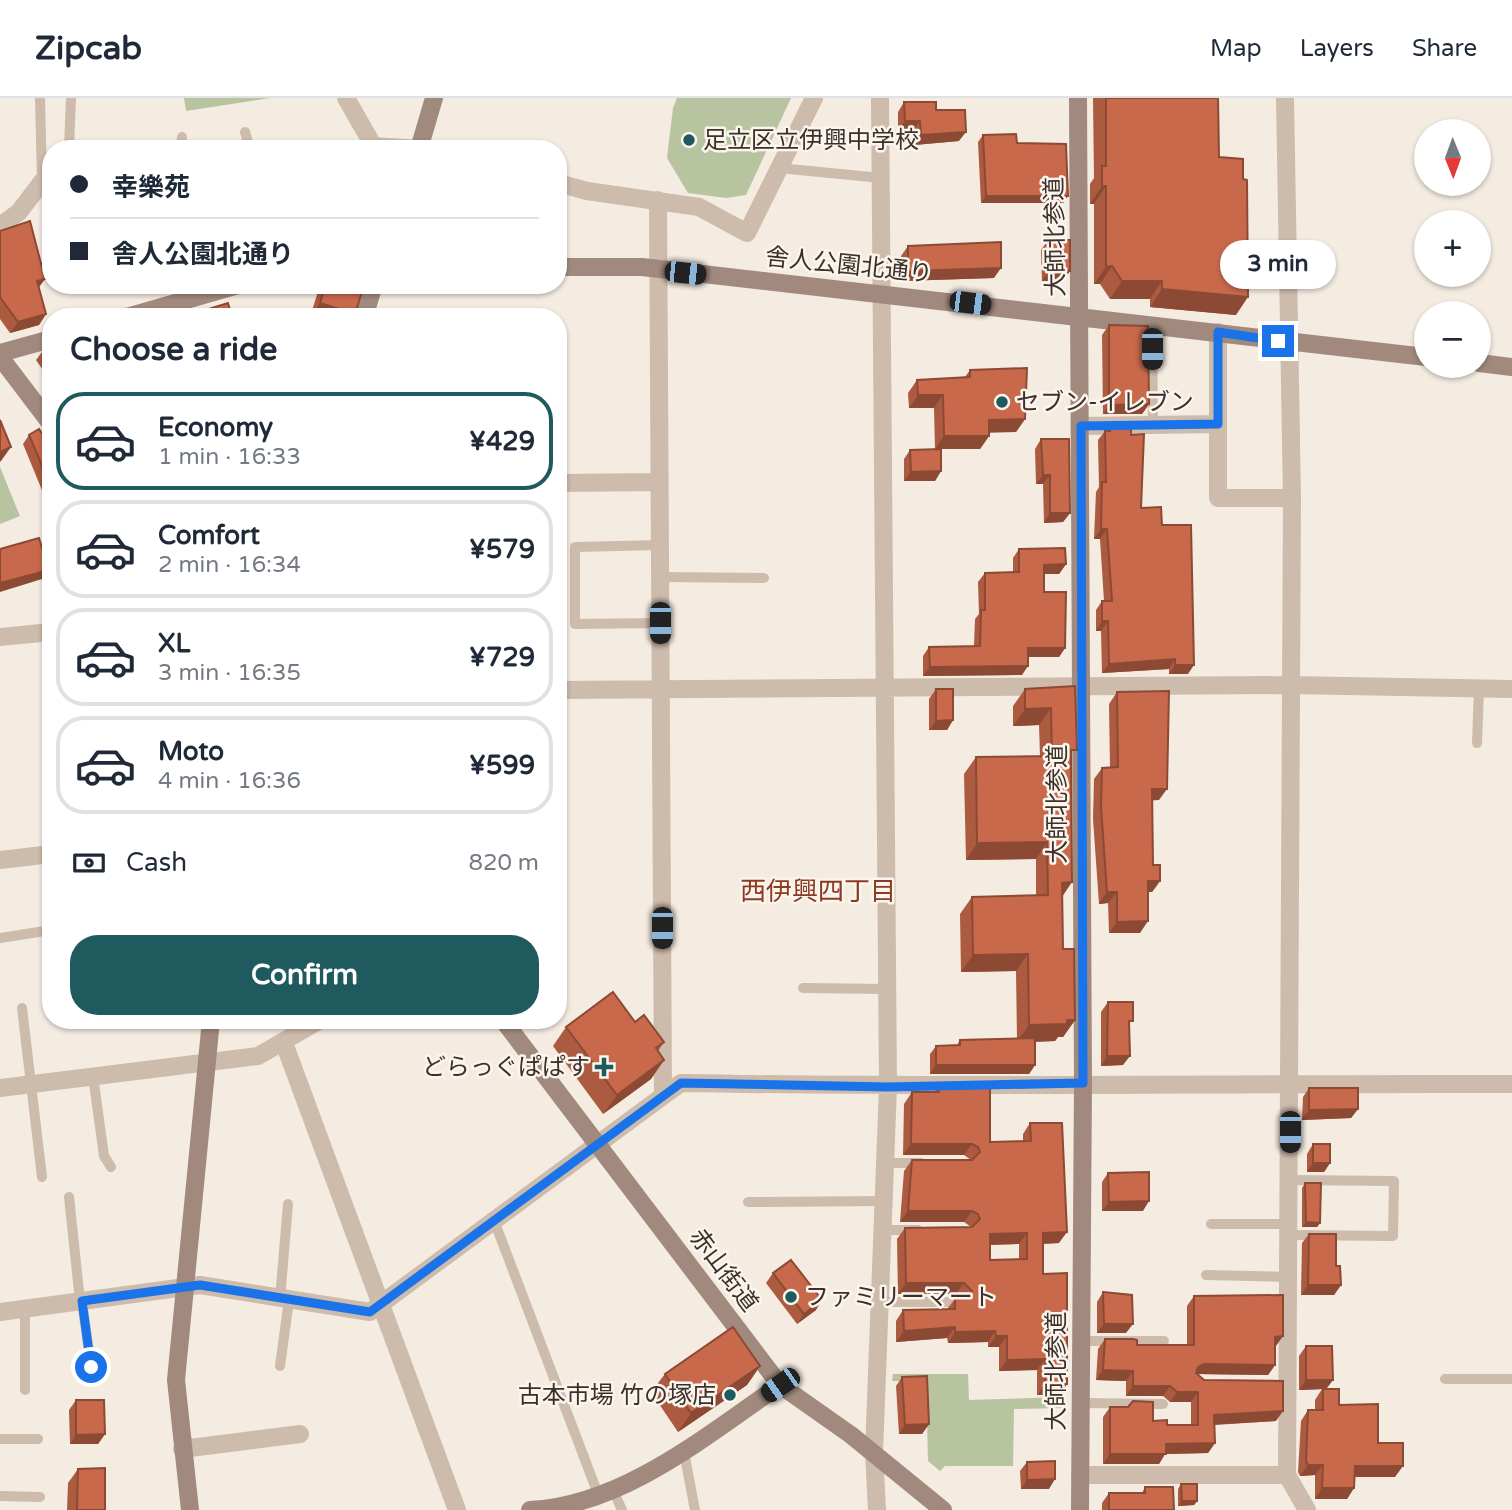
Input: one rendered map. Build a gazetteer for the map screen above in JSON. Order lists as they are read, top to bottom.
{
  "streets": {
    "street": ["大師北参道", "舎人公園北通り", "赤山街道"]
  },
  "crossings": [
    ["大師北参道", "舎人公園北通り"]
  ],
  "districts": ["西伊興四丁目"],
  "places": {
    "other": [
      "足立区立伊興中学校",
      "セブン-イレブン",
      "ファミリーマート",
      "古本市場 竹の塚店"
    ],
    "health": ["どらっぐぱぱす"]
  },
  "north": "bottom",
  "page": {
    "header": "Zipcab",
    "nav": ["Map", "Layers", "Share"],
    "map_buttons": ["+", "−"],
    "banner": ["幸樂苑", "舎人公園北通り"],
    "bubble": "3 min",
    "heading": "Choose a ride",
    "list": [
      {
        "name": "Economy",
        "note": "1 min · 16:33",
        "value": "¥429"
      },
      {
        "name": "Comfort",
        "note": "2 min · 16:34",
        "value": "¥579"
      },
      {
        "name": "XL",
        "note": "3 min · 16:35",
        "value": "¥729"
      },
      {
        "name": "Moto",
        "note": "4 min · 16:36",
        "value": "¥599"
      }
    ],
    "pay": ["Cash", "820 m"],
    "buttons": "Confirm"
  }
}
